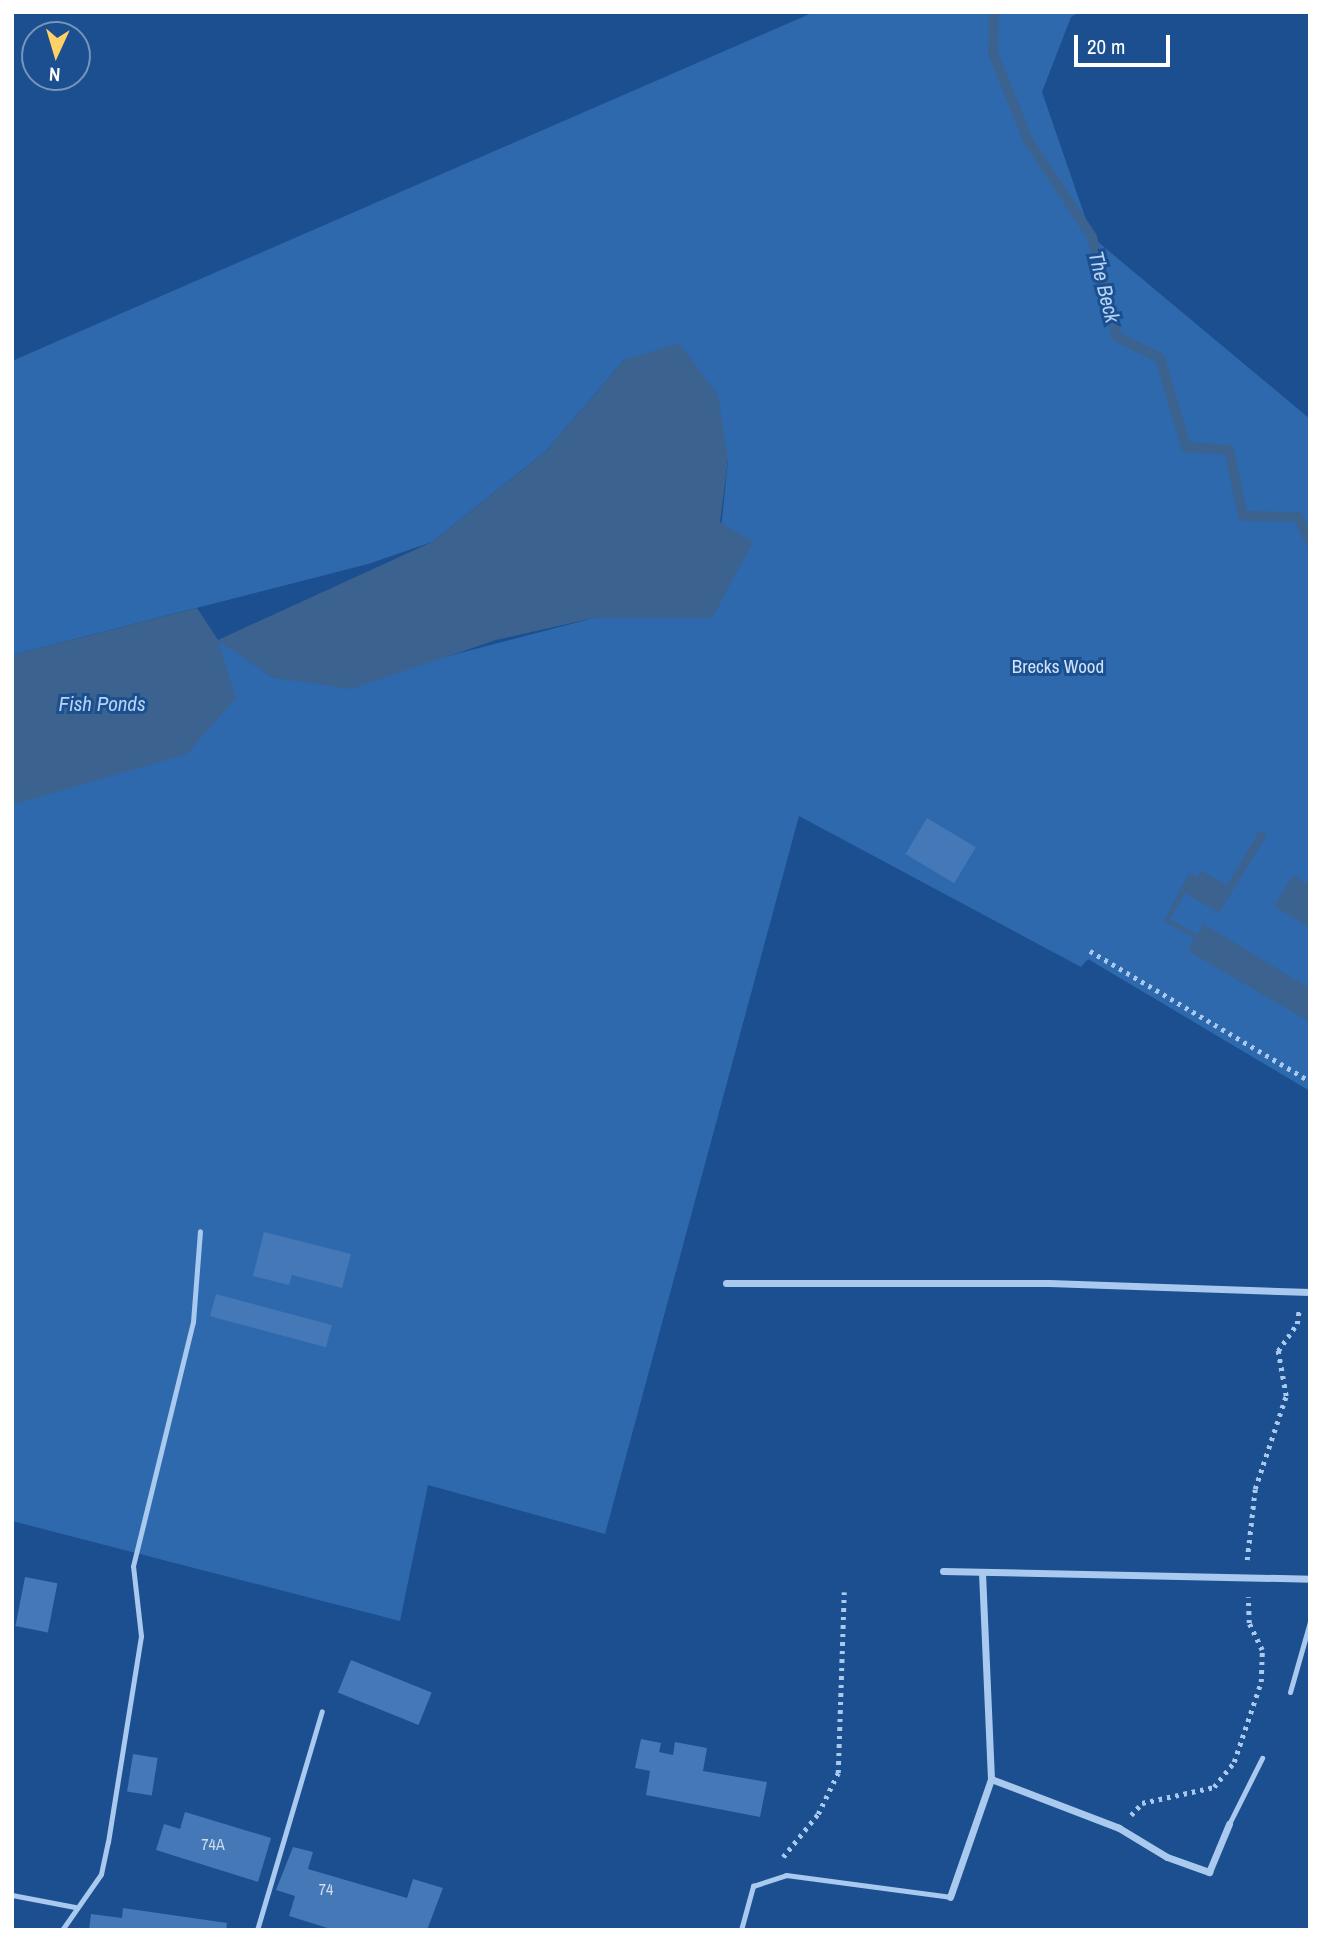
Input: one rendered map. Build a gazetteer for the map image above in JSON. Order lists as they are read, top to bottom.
{
  "water": ["The Beck", "Fish Ponds"],
  "parks": ["Brecks Wood"],
  "house_numbers": ["74A", "74"],
  "scale_bar": "20 m",
  "north": "bottom"
}
